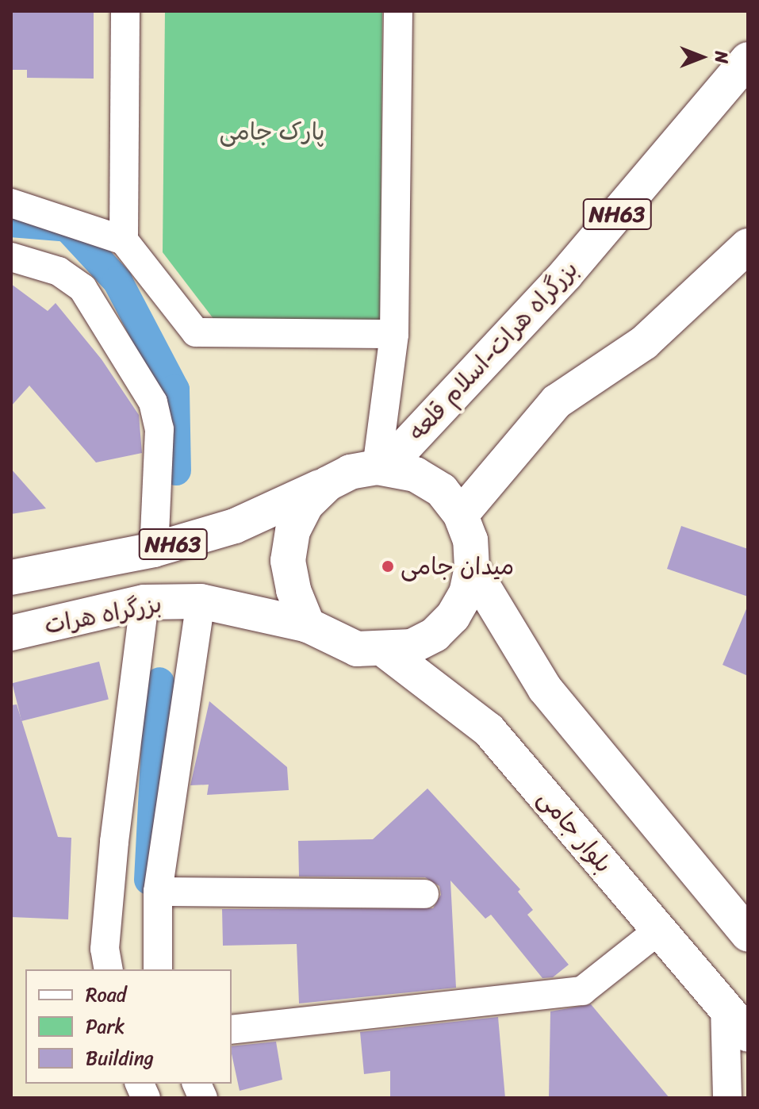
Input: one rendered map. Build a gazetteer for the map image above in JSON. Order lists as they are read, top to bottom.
{
  "streets": {
    "highway": [
      "NH63",
      "بزرگراه هرات-اسلام قلعه",
      "بزرگراه هرات",
      "بلوار جامی"
    ]
  },
  "crossings": [
    ["NH63", "بزرگراه هرات-اسلام قلعه"],
    ["NH63", "بزرگراه هرات"],
    ["NH63", "بلوار جامی"],
    ["بزرگراه هرات-اسلام قلعه", "بزرگراه هرات"],
    ["بزرگراه هرات-اسلام قلعه", "بلوار جامی"],
    ["بزرگراه هرات", "بلوار جامی"]
  ],
  "parks": ["پارک جامی"],
  "places": ["میدان جامی"],
  "legend": ["Road", "Park", "Building"],
  "north": "right"
}
